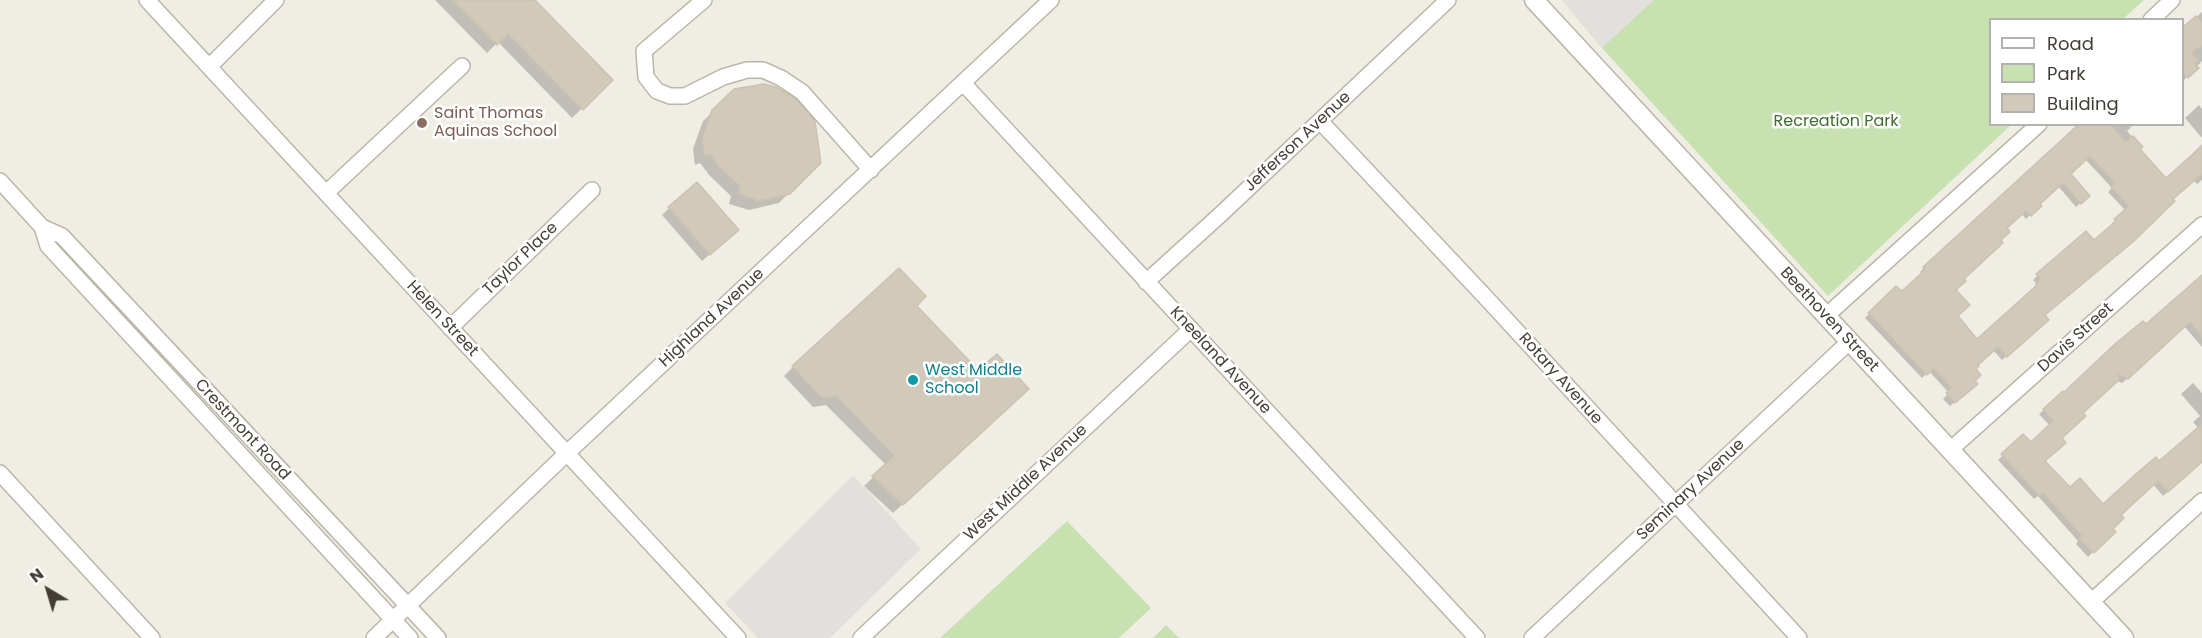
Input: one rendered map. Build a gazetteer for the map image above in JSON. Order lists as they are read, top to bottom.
{
  "streets": {
    "street": [
      "Jefferson Avenue",
      "Taylor Place",
      "Highland Avenue",
      "Helen Street",
      "Beethoven Street",
      "Davis Street",
      "Kneeland Avenue",
      "Rotary Avenue",
      "Crestmont Road",
      "West Middle Avenue",
      "Seminary Avenue"
    ]
  },
  "crossings": [
    ["Jefferson Avenue", "Kneeland Avenue"],
    ["Jefferson Avenue", "Rotary Avenue"],
    ["Taylor Place", "Helen Street"],
    ["Highland Avenue", "Helen Street"],
    ["Highland Avenue", "Kneeland Avenue"],
    ["Highland Avenue", "Crestmont Road"],
    ["Beethoven Street", "Davis Street"],
    ["Beethoven Street", "Seminary Avenue"],
    ["Kneeland Avenue", "West Middle Avenue"],
    ["Rotary Avenue", "Seminary Avenue"]
  ],
  "parks": ["Recreation Park"],
  "places": ["Saint Thomas Aquinas School", "West Middle School"],
  "legend": ["Road", "Park", "Building"],
  "north": "top left"
}
